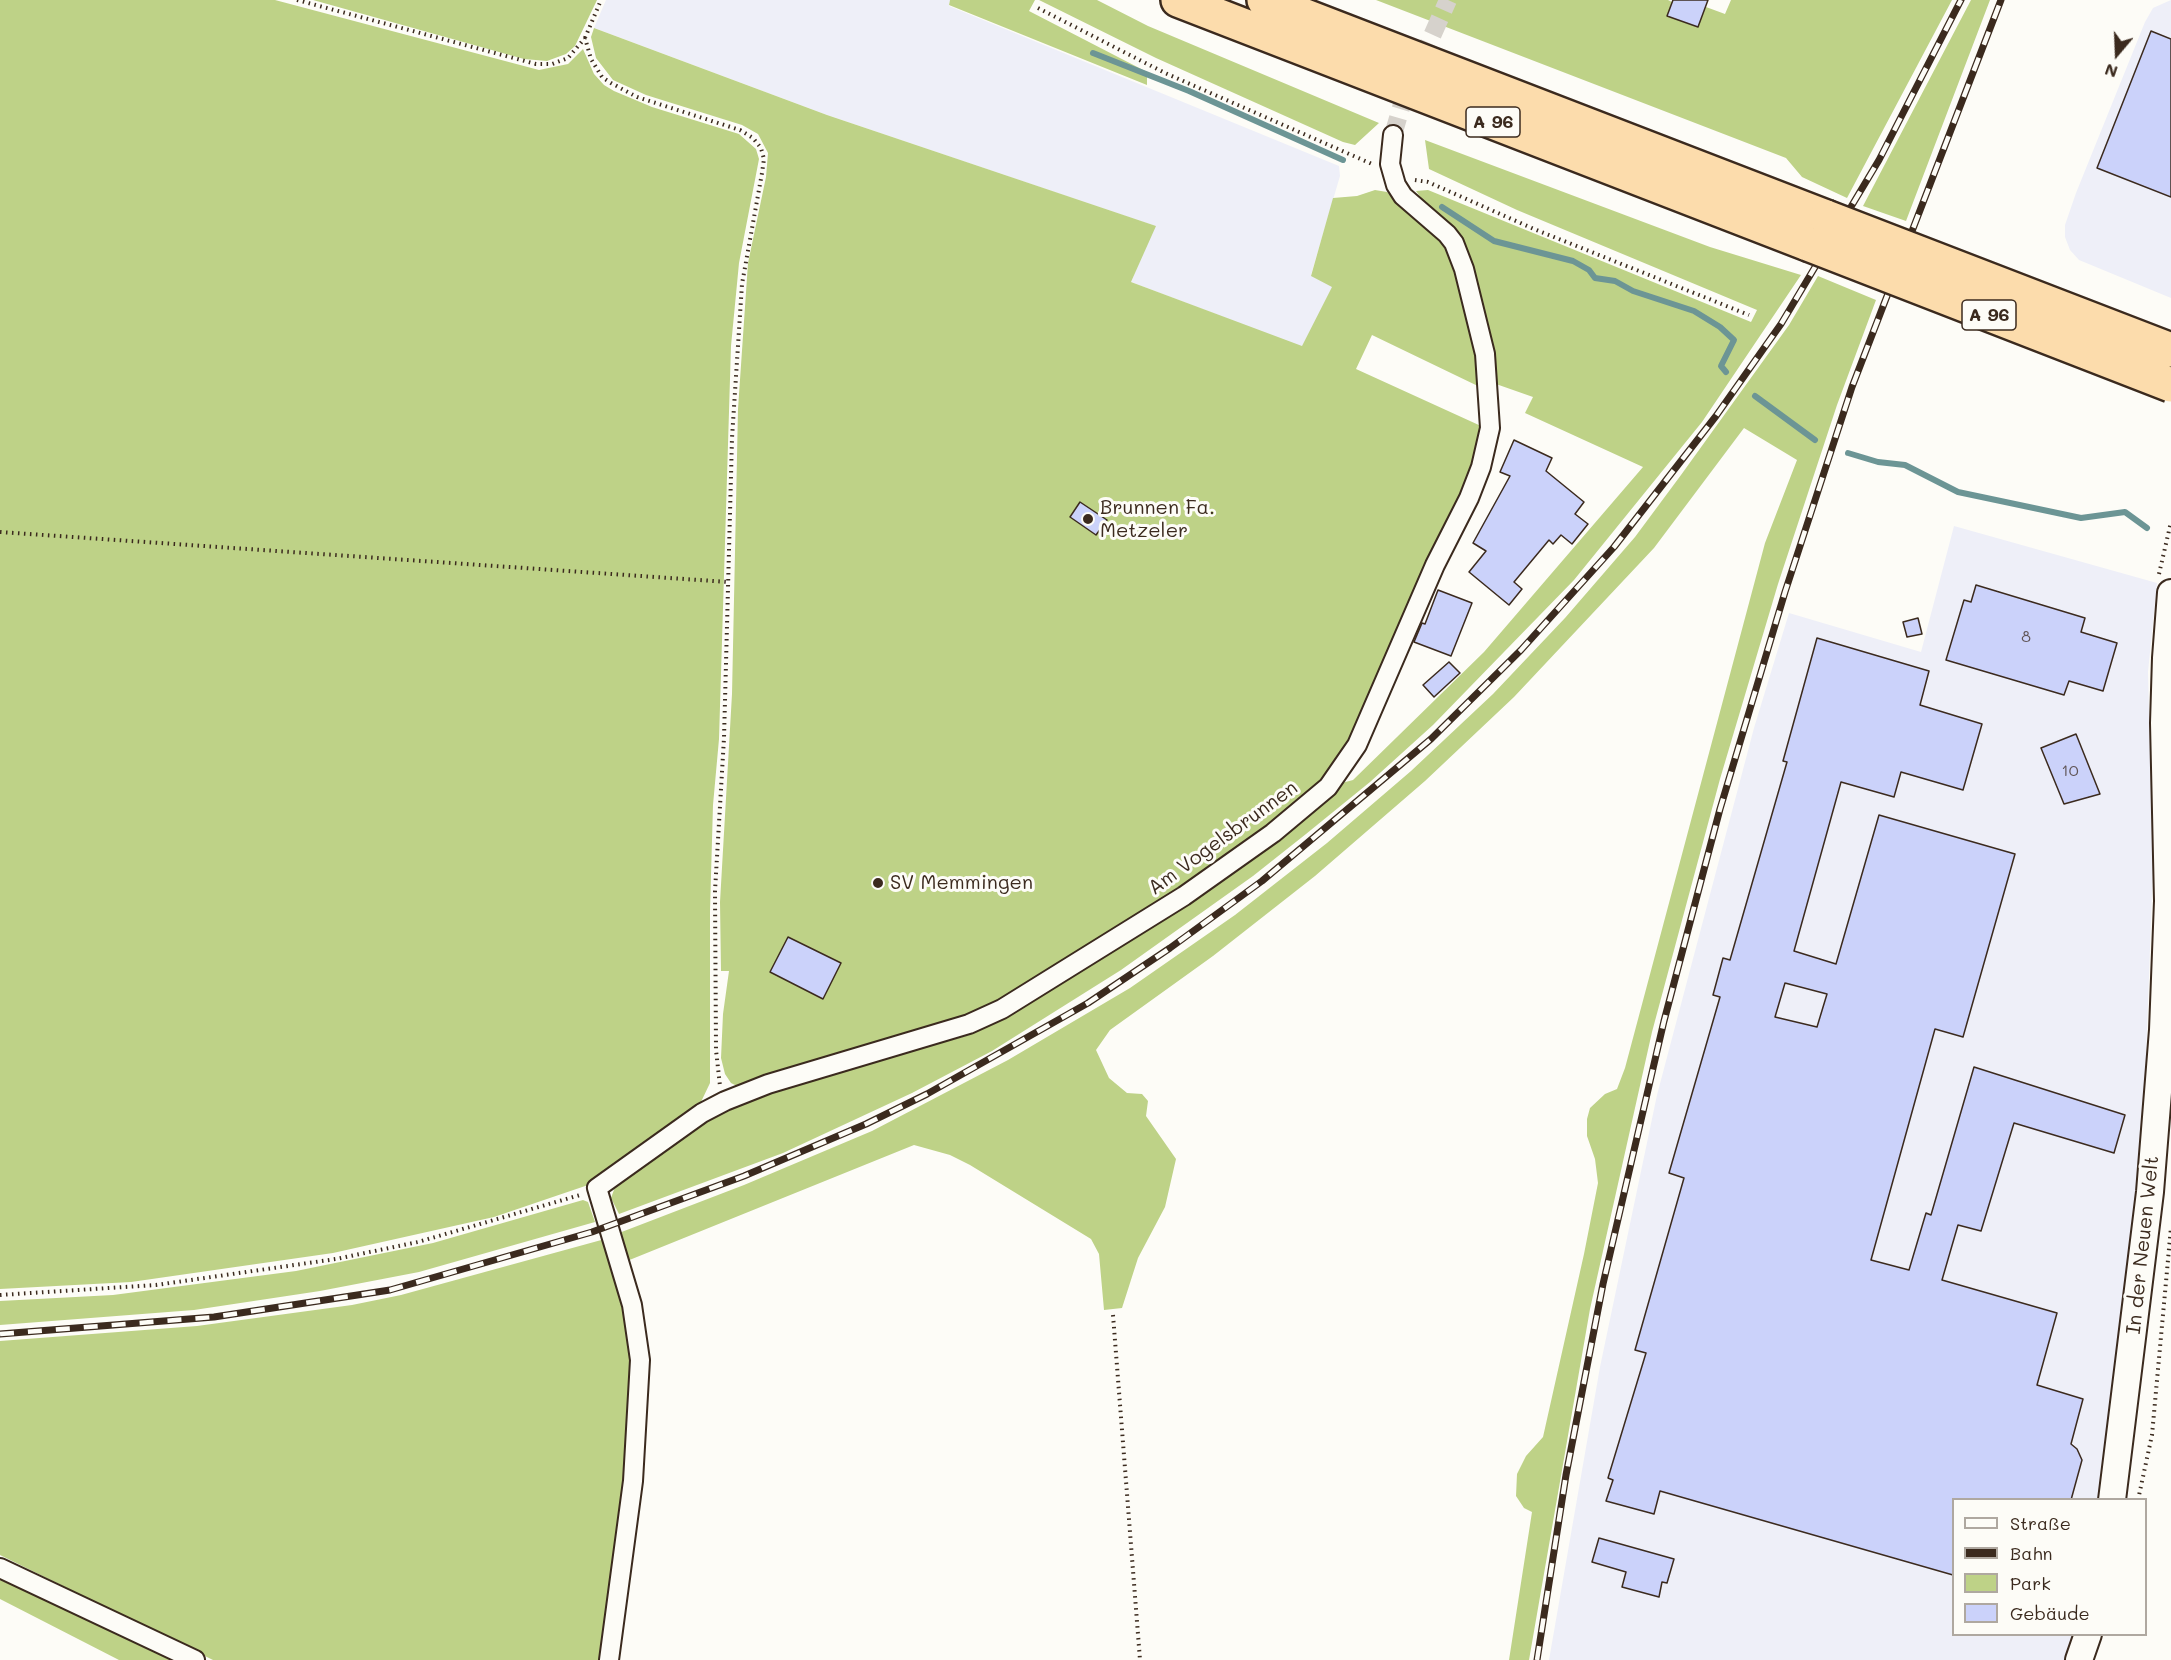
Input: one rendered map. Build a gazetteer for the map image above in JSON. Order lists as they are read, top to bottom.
{
  "streets": {
    "highway": ["A 96"],
    "street": ["Am Vogelsbrunnen", "In der Neuen Welt"]
  },
  "places": ["Brunnen Fa. Metzeler", "SV Memmingen"],
  "house_numbers": ["8", "10"],
  "legend": [
    "Straße",
    "Bahn",
    "Park",
    "Gebäude"
  ],
  "north": "bottom"
}
